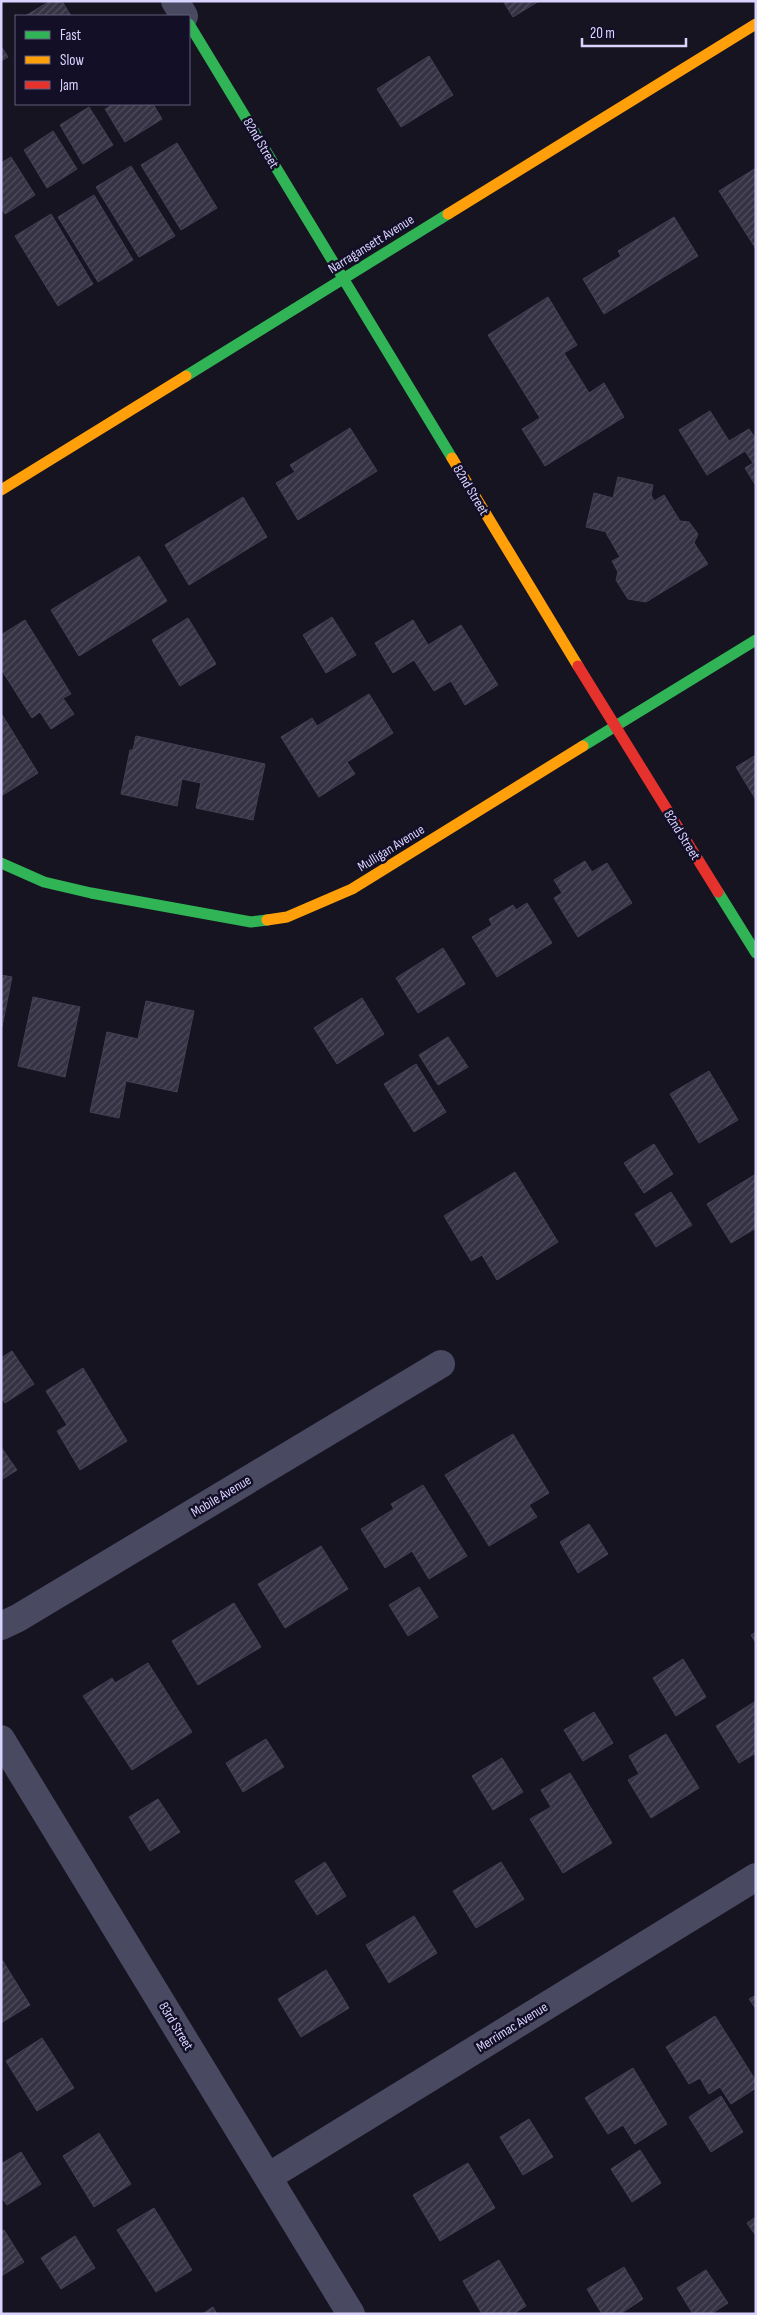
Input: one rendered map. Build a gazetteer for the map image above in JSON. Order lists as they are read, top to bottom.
{
  "streets": {
    "street": [
      "82nd Street",
      "Narragansett Avenue",
      "Mulligan Avenue",
      "Mobile Avenue",
      "83rd Street",
      "Merrimac Avenue"
    ]
  },
  "crossings": [
    ["82nd Street", "Narragansett Avenue"],
    ["82nd Street", "Mulligan Avenue"],
    ["83rd Street", "Merrimac Avenue"]
  ],
  "legend": ["Fast", "Slow", "Jam"],
  "scale_bar": "20 m"
}
